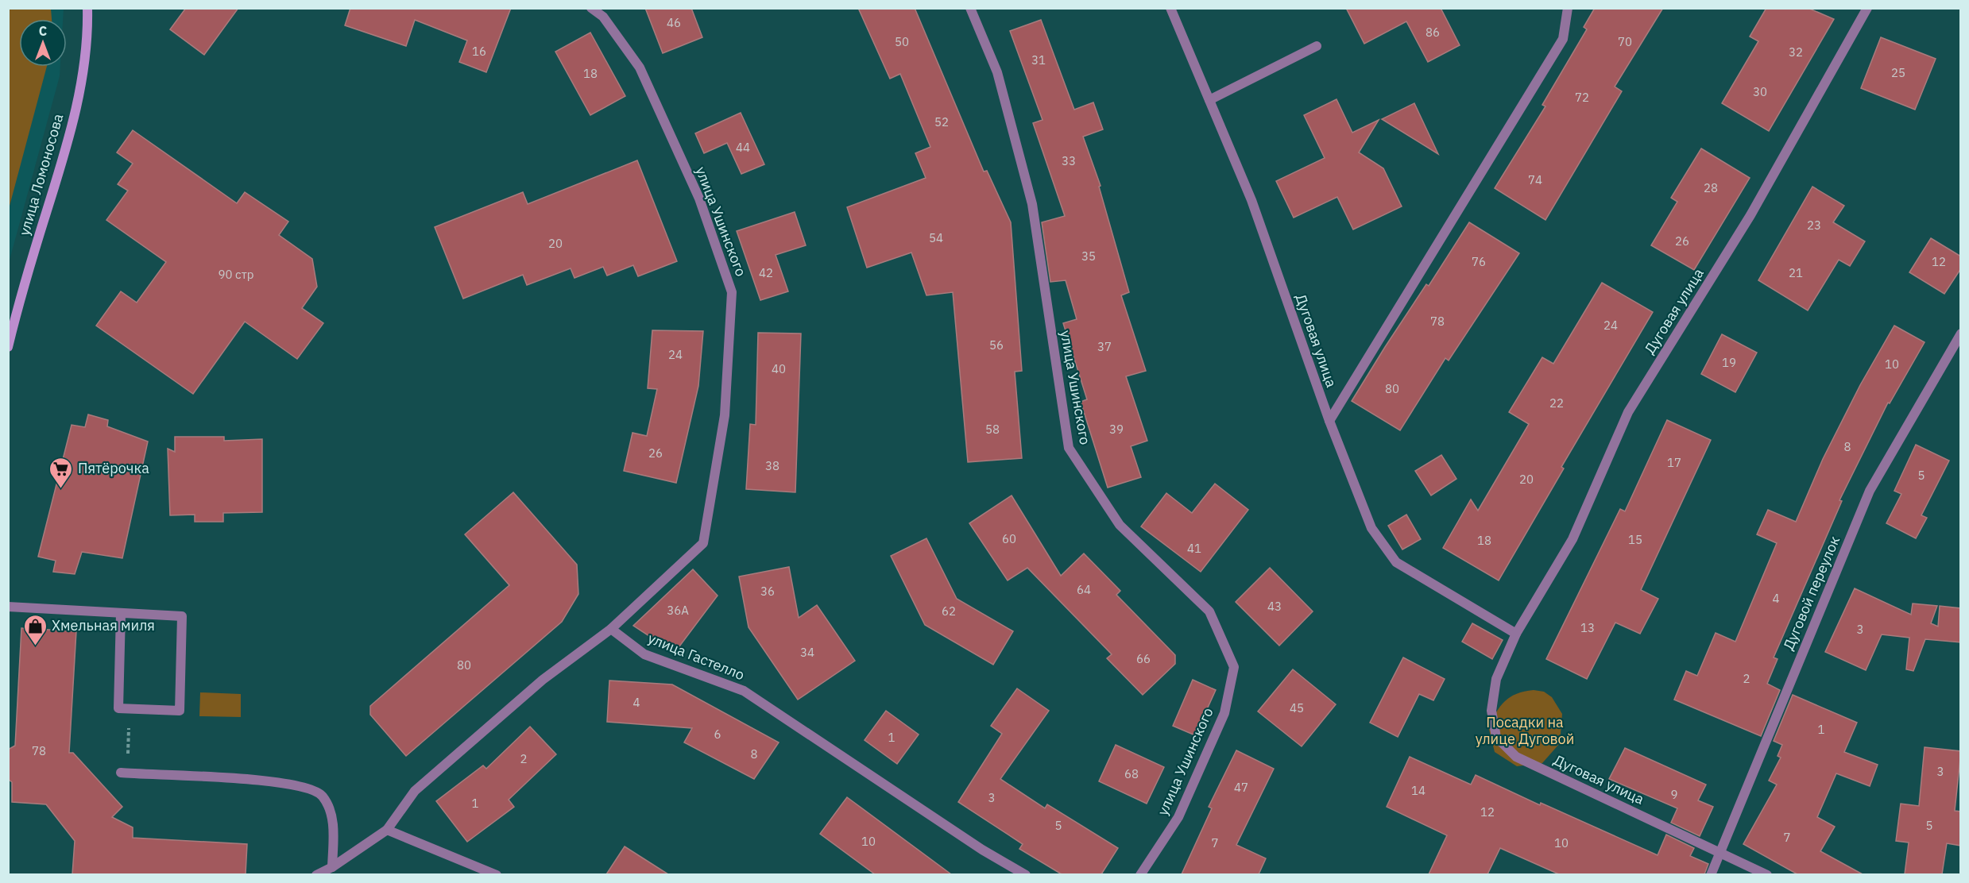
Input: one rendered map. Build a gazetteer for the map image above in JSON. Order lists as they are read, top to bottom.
{
  "streets": {
    "main road": ["улица Ломоносова"],
    "street": [
      "улица Ушинского",
      "Дуговая улица",
      "Дуговой переулок",
      "улица Гастелло"
    ]
  },
  "crossings": [
    ["улица Ушинского", "улица Гастелло"],
    ["Дуговая улица", "Дуговой переулок"]
  ],
  "parks": ["Посадки на улице Дуговой"],
  "places": {
    "supermarket": ["Пятёрочка"],
    "shop": ["Хмельная миля"]
  },
  "house_numbers": [
    "46",
    "86",
    "50",
    "70",
    "16",
    "32",
    "31",
    "25",
    "18",
    "30",
    "72",
    "52",
    "44",
    "33",
    "74",
    "28",
    "23",
    "54",
    "26",
    "20",
    "35",
    "76",
    "12",
    "42",
    "21",
    "90 стр",
    "78",
    "24",
    "56",
    "37",
    "24",
    "19",
    "10",
    "40",
    "80",
    "22",
    "58",
    "39",
    "8",
    "26",
    "17",
    "38",
    "5",
    "20",
    "60",
    "15",
    "18",
    "41",
    "64",
    "36",
    "4",
    "43",
    "36А",
    "62",
    "13",
    "3",
    "34",
    "66",
    "80",
    "2",
    "4",
    "45",
    "1",
    "6",
    "1",
    "78",
    "8",
    "2",
    "3",
    "68",
    "47",
    "14",
    "9",
    "3",
    "1",
    "12",
    "5",
    "5",
    "7",
    "10",
    "7",
    "10"
  ],
  "north": "top"
}
